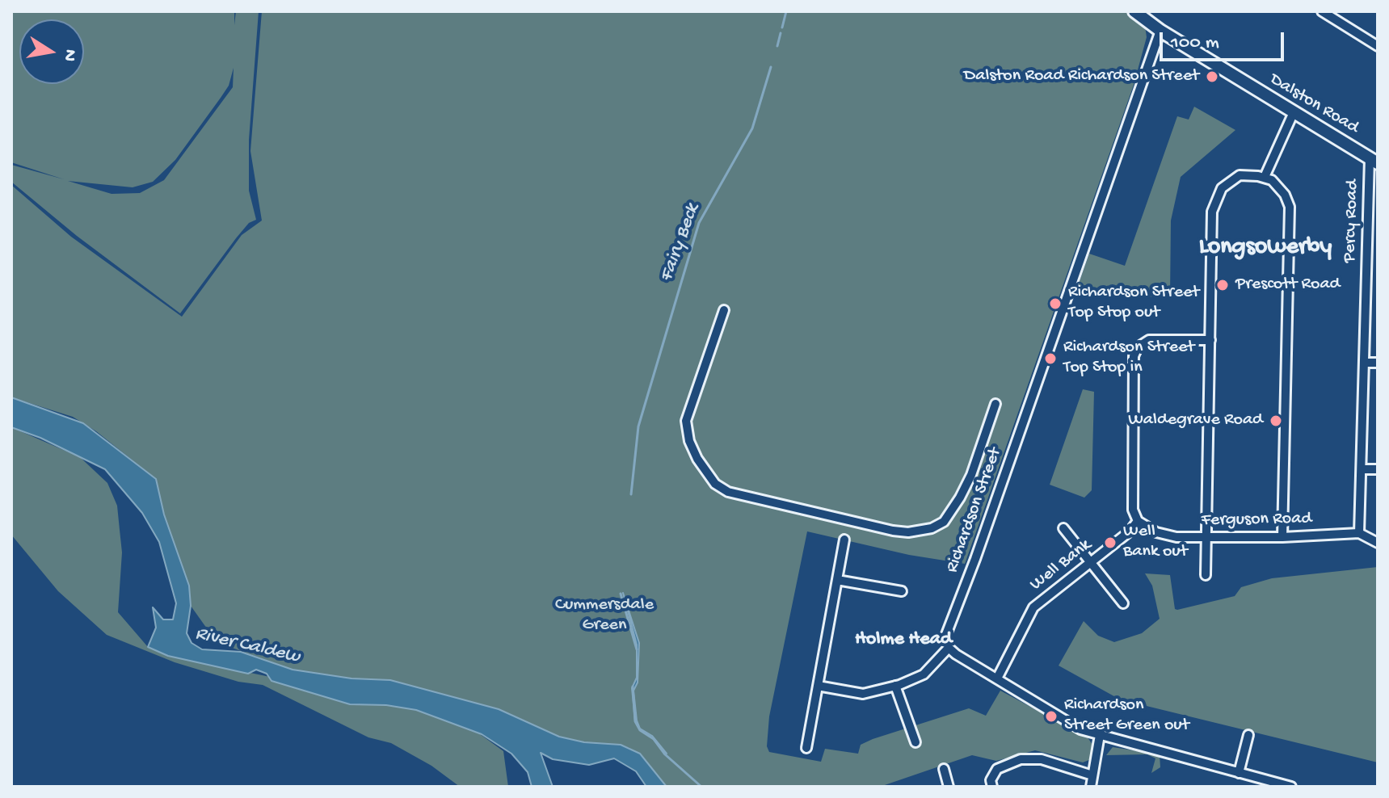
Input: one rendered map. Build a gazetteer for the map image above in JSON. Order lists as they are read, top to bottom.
{
  "streets": {
    "main road": ["Dalston Road"],
    "street": [
      "Percy Road",
      "Richardson Street",
      "Ferguson Road",
      "Well Bank"
    ]
  },
  "crossings": [
    ["Dalston Road", "Percy Road"],
    ["Dalston Road", "Richardson Street"],
    ["Percy Road", "Ferguson Road"],
    ["Ferguson Road", "Well Bank"]
  ],
  "districts": ["Longsowerby", "Holme Head"],
  "water": ["Fairy Beck", "River Caldew"],
  "parks": ["Cummersdale Green"],
  "places": [
    "Dalston Road Richardson Street",
    "Prescott Road",
    "Richardson Street Top Stop out",
    "Richardson Street Top Stop in",
    "Waldegrave Road",
    "Well Bank out",
    "Richardson Street Green out"
  ],
  "scale_bar": "100 m",
  "north": "right"
}
